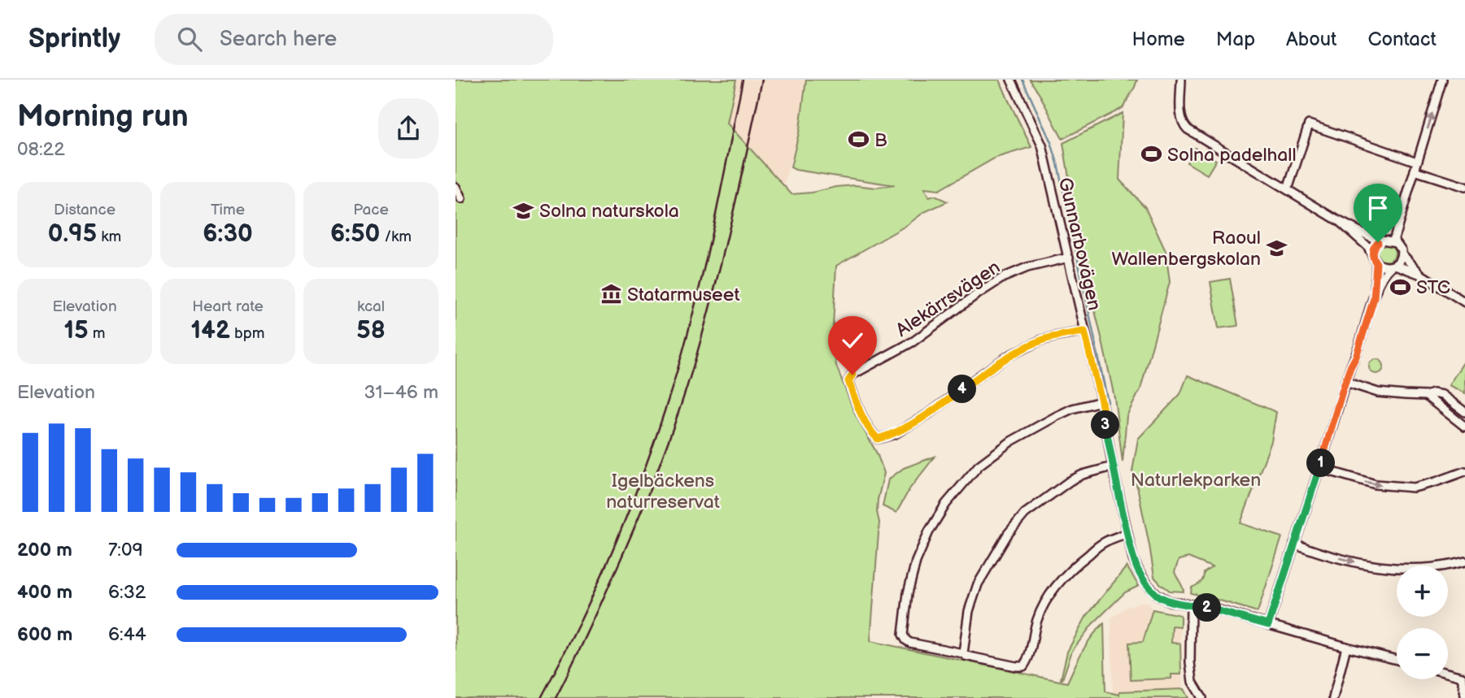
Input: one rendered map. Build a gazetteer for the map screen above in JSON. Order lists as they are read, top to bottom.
{
  "streets": {
    "street": ["Gunnarbovägen", "Alekärrsvägen"]
  },
  "crossings": [
    ["Gunnarbovägen", "Alekärrsvägen"]
  ],
  "parks": ["Naturlekparken", "Igelbäckens naturreservat"],
  "places": {
    "sports": ["B", "Solna padelhall", "STC"],
    "school or university": ["Solna naturskola", "Raoul Wallenbergskolan"],
    "museum": ["Statarmuseet"]
  },
  "page": {
    "header": "Sprintly",
    "search": "Search here",
    "nav": [
      "Home",
      "Map",
      "About",
      "Contact"
    ],
    "heading": ["Morning run", "08:22"],
    "stats": [
      ["Distance", "0.95 km"],
      ["Time", "6:30"],
      ["Pace", "6:50 /km"],
      ["Elevation", "15 m"],
      ["Heart rate", "142 bpm"],
      ["kcal", "58"]
    ],
    "chart": ["Elevation", "31–46 m"],
    "pins": [
      "4",
      "3",
      "1",
      "2"
    ],
    "list": [
      {
        "name": "200 m",
        "note": "7:09"
      },
      {
        "name": "400 m",
        "note": "6:32"
      },
      {
        "name": "600 m",
        "note": "6:44"
      }
    ],
    "map_buttons": ["+", "−"]
  }
}
